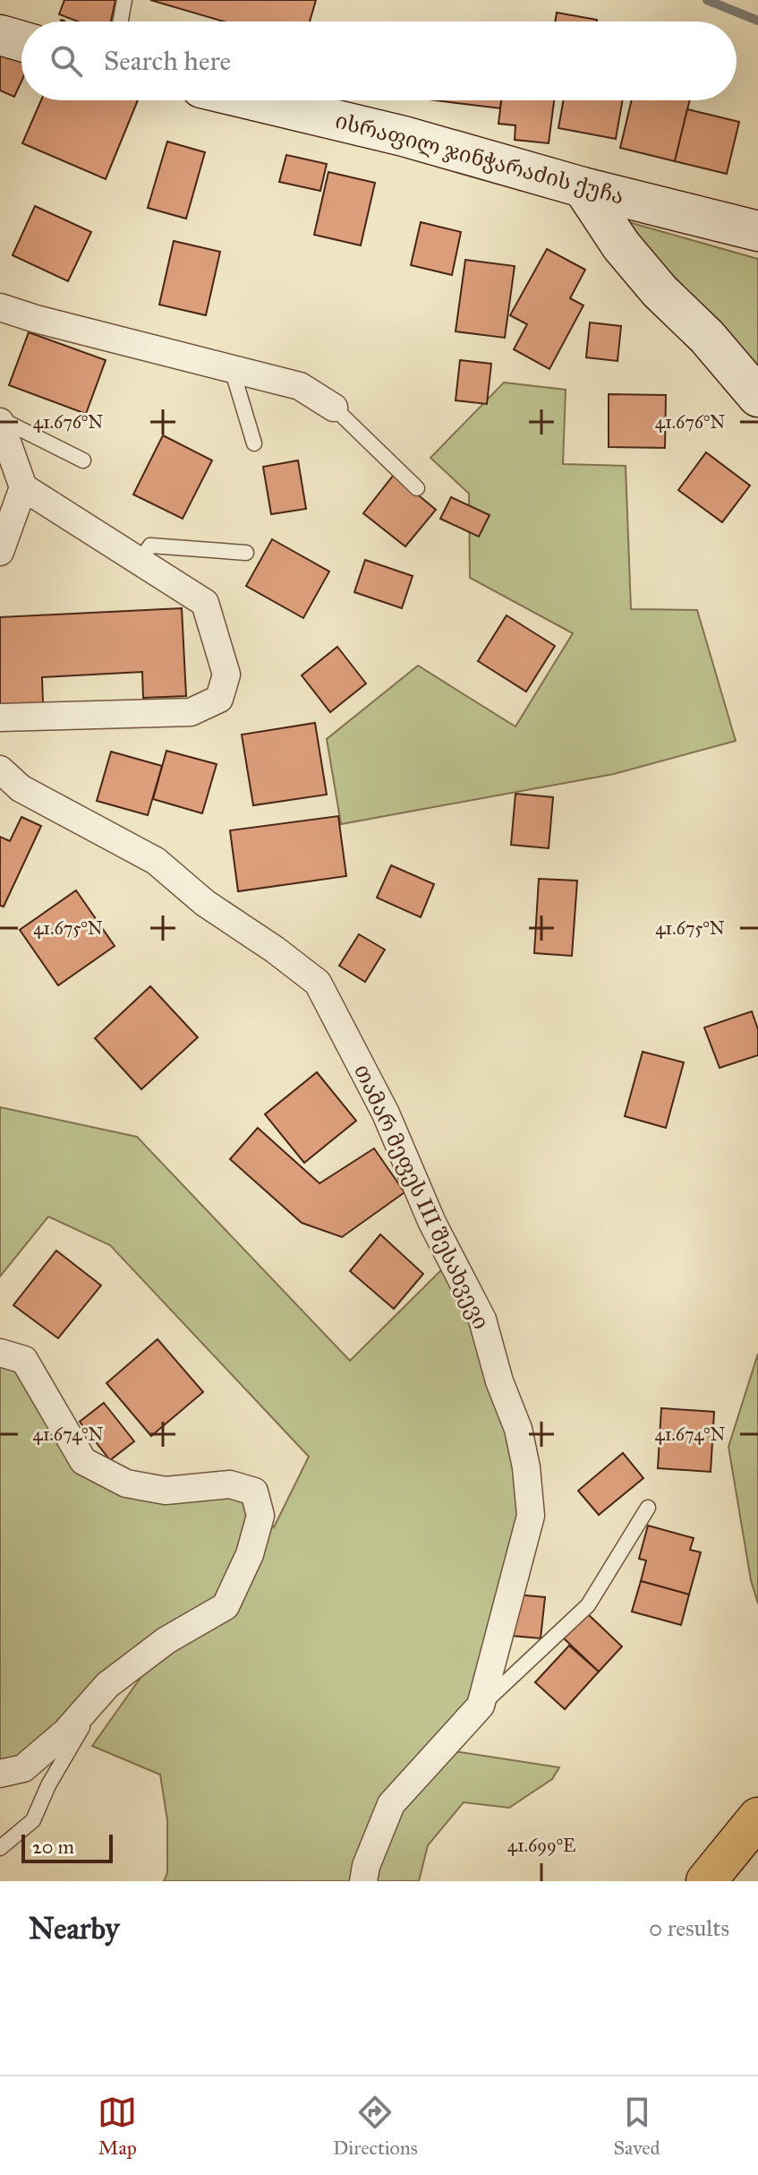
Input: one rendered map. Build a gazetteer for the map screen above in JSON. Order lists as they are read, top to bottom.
{
  "streets": {
    "street": ["ისრაფილ ჯინჭარაძის ქუჩა", "თამარ მეფეს III შესახვევი"]
  },
  "scale_bar": "20 m",
  "page": {
    "search": "Search here",
    "scale": "20 m",
    "heading": ["Nearby", "0 results"],
    "nav": ["Map", "Directions", "Saved"]
  },
  "coordinates": [
    "41.676°N",
    "41.675°N",
    "41.674°N",
    "41.699°E"
  ]
}
